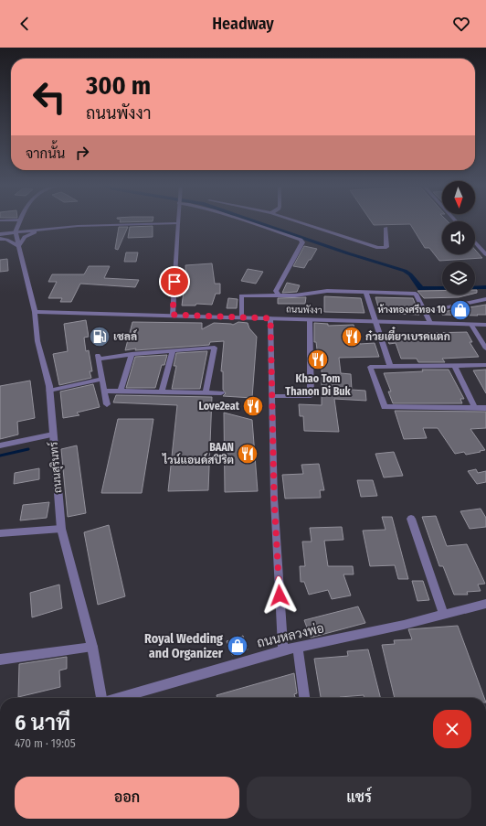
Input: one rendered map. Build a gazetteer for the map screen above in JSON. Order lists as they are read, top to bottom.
{
  "streets": {
    "street": ["ถนนพังงา", "ถนนสุรินทร์", "ถนนหลวงพ่อ"]
  },
  "crossings": [
    ["ถนนพังงา", "ถนนสุรินทร์"]
  ],
  "places": {
    "shop": ["ห้างทองศรีทอง 10", "Royal Wedding and Organizer"],
    "fuel station": ["เชลล์"],
    "restaurant": [
      "ก๋วยเตี๋ยวเบรคแตก",
      "Khao Tom Thanon Di Buk",
      "Love2eat",
      "BAAN ไวน์แอนด์สปิริต"
    ]
  },
  "north": "bottom",
  "page": {
    "header": "Headway",
    "turn": ["300 m", "ถนนพังงา"],
    "then": "จากนั้น",
    "heading": ["6 นาที", "470 m · 19:05"],
    "buttons": ["ออก", "แชร์"]
  }
}
